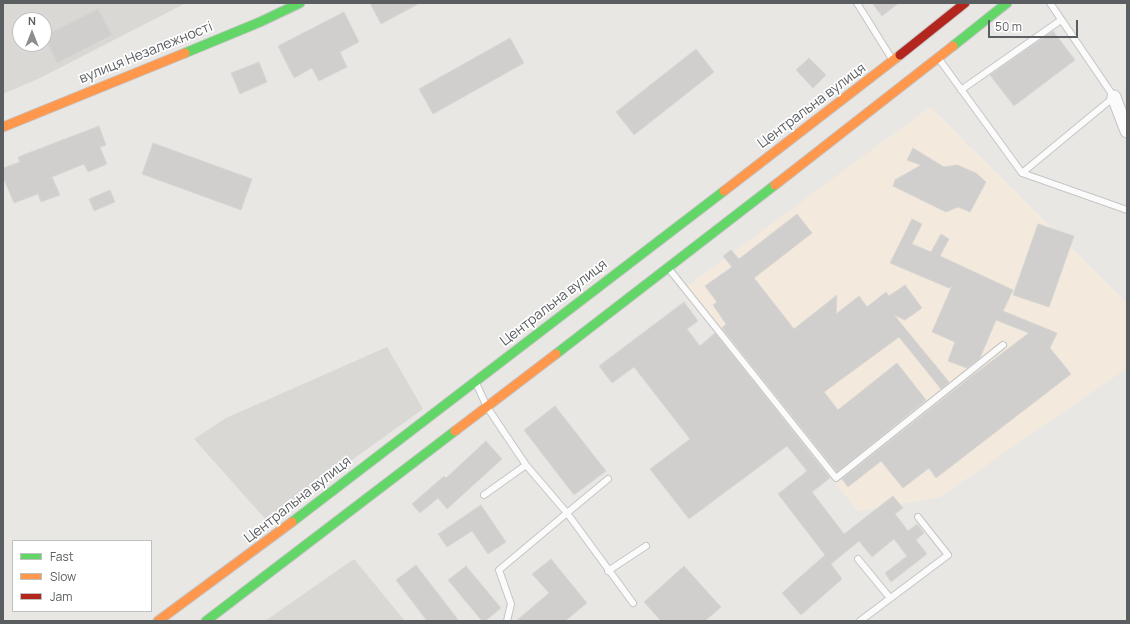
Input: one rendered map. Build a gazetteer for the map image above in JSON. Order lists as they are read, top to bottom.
{
  "streets": {
    "street": ["вулиця Незалежності", "Центральна вулиця"]
  },
  "legend": ["Fast", "Slow", "Jam"],
  "scale_bar": "50 m",
  "north": "top"
}
